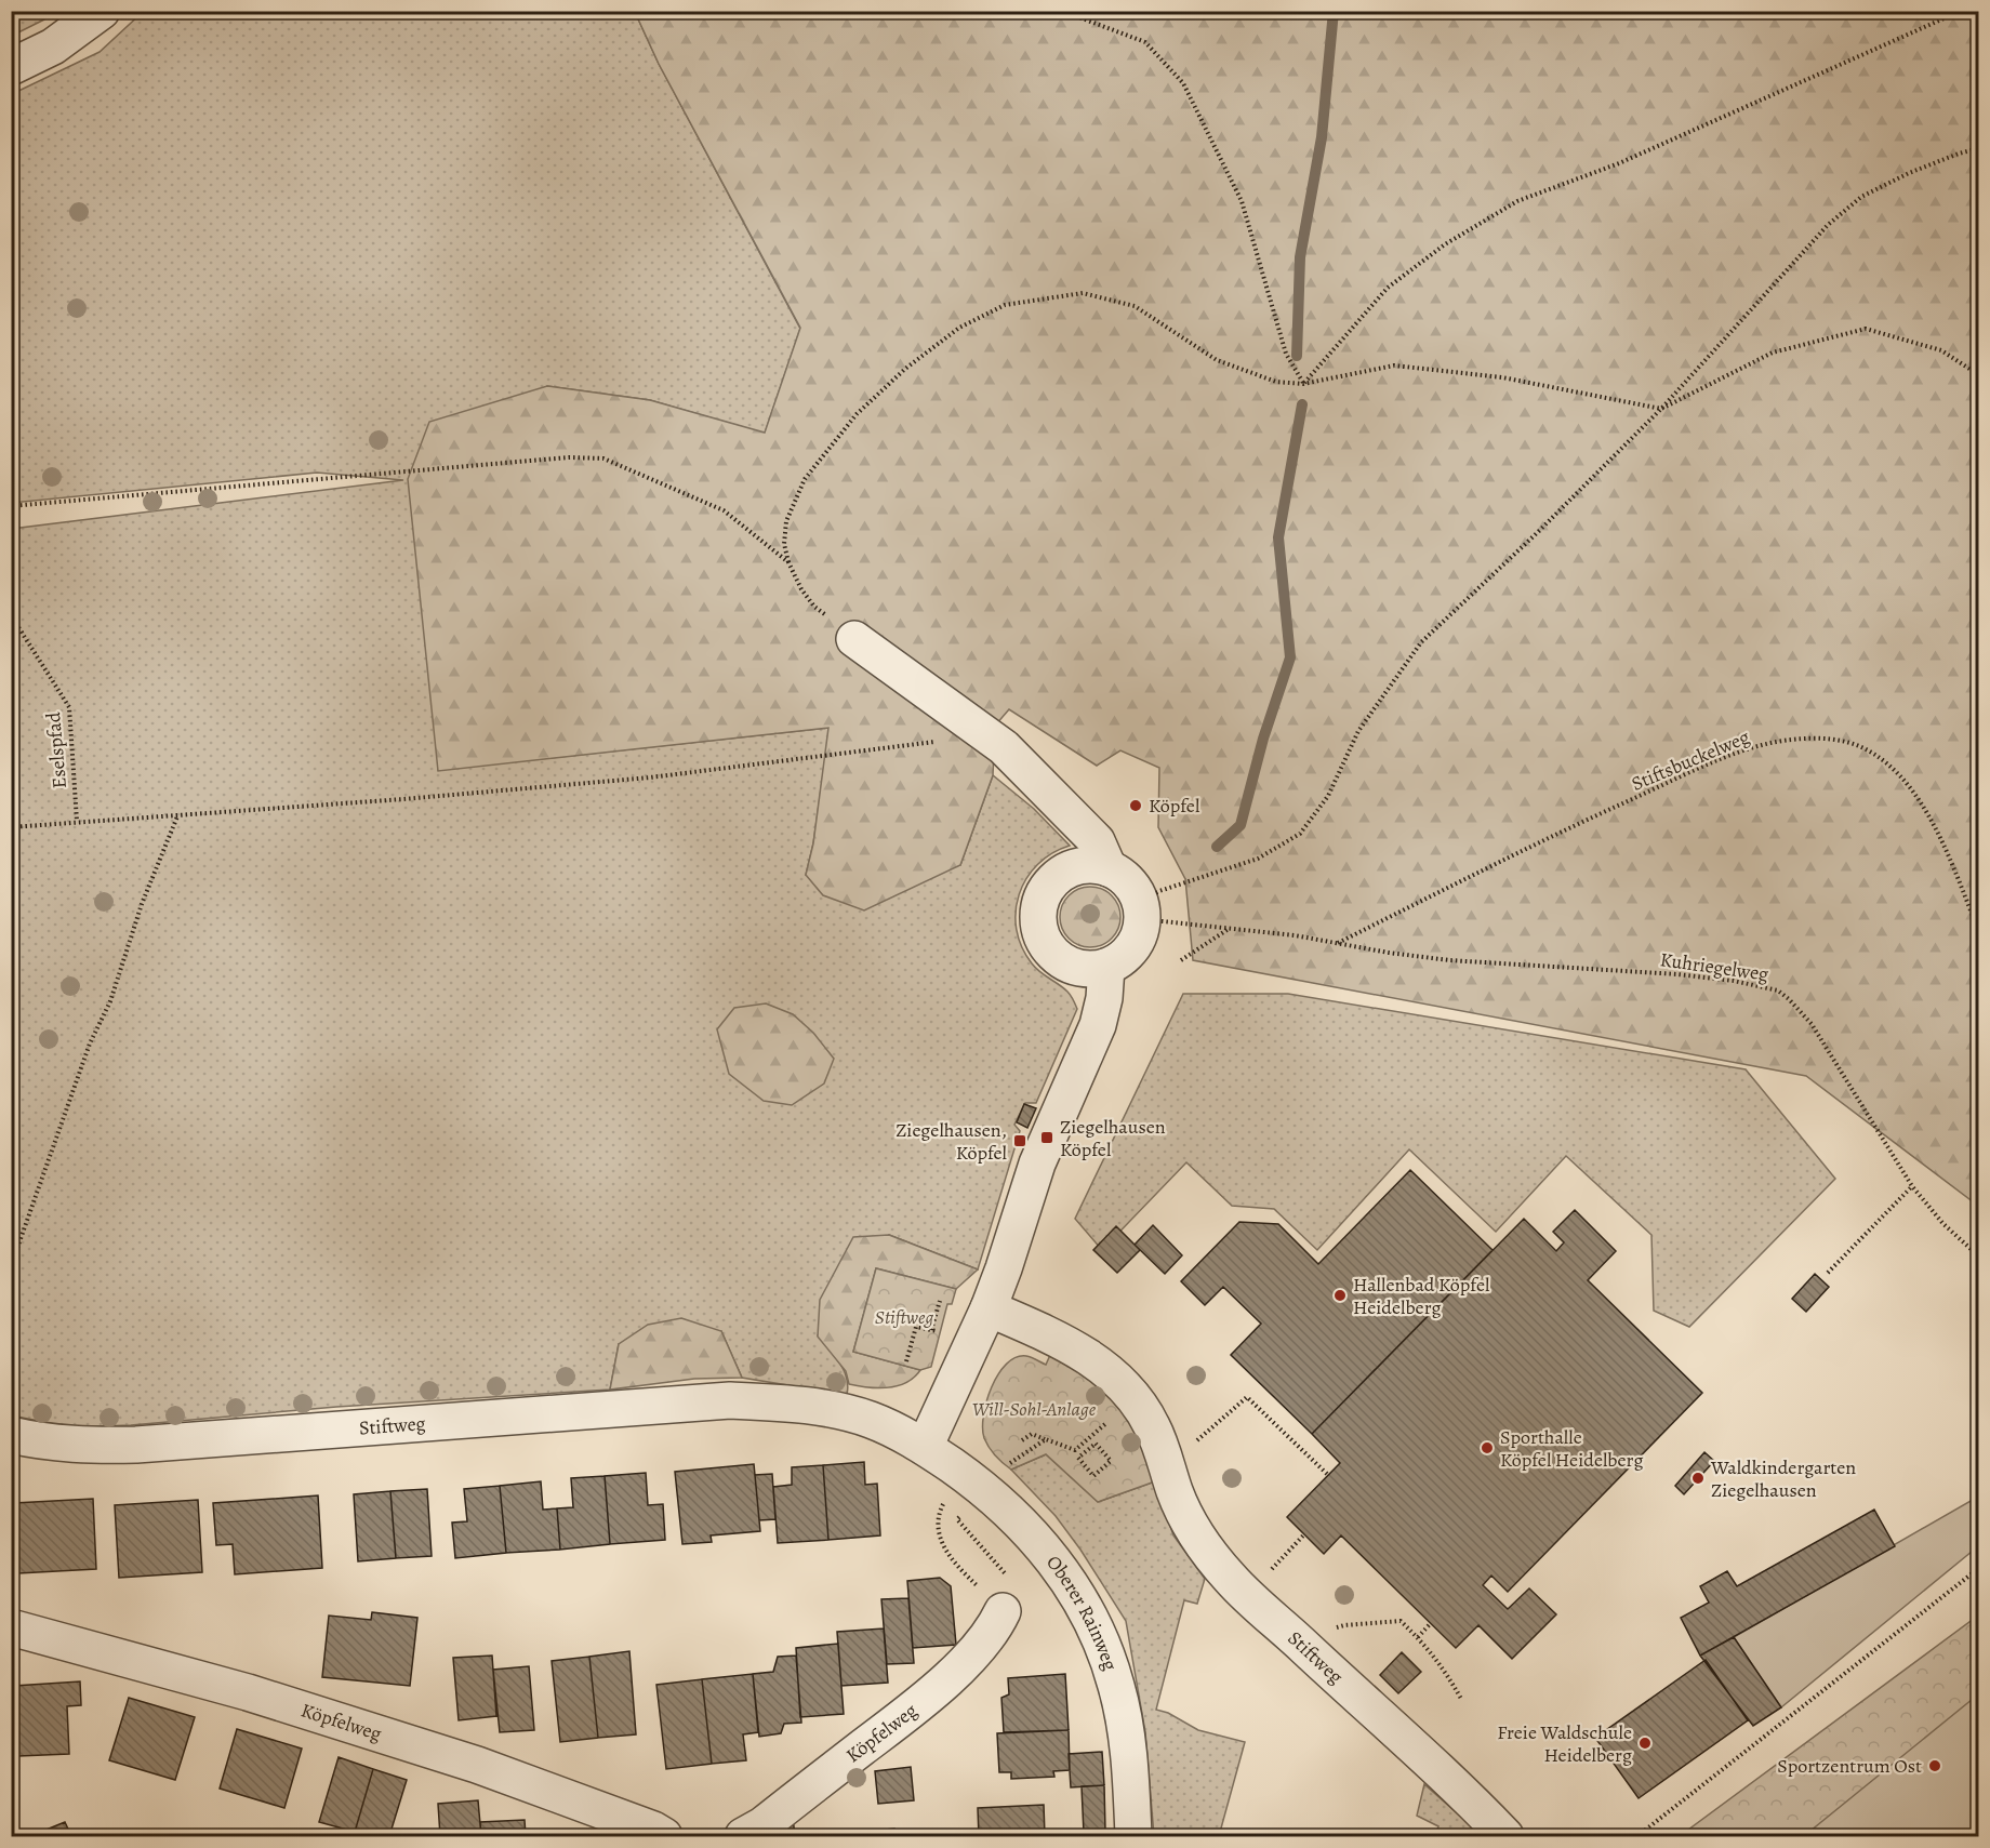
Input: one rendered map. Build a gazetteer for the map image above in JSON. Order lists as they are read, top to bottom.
{
  "streets": {
    "street": ["Stiftweg", "Oberer Rainweg", "Köpfelweg"],
    "path": ["Eselspfad", "Stiftsbuckelweg", "Kuhriegelweg"]
  },
  "crossings": [
    ["Stiftsbuckelweg", "Kuhriegelweg"],
    ["Stiftweg", "Oberer Rainweg"]
  ],
  "parks": ["Stiftweg", "Will-Sohl-Anlage"],
  "places": {
    "other": [
      "Köpfel",
      "Hallenbad Köpfel Heidelberg",
      "Sporthalle Köpfel Heidelberg",
      "Waldkindergarten Ziegelhausen",
      "Freie Waldschule Heidelberg",
      "Sportzentrum Ost"
    ],
    "transit": ["Ziegelhausen Köpfel", "Ziegelhausen, Köpfel"]
  }
}
